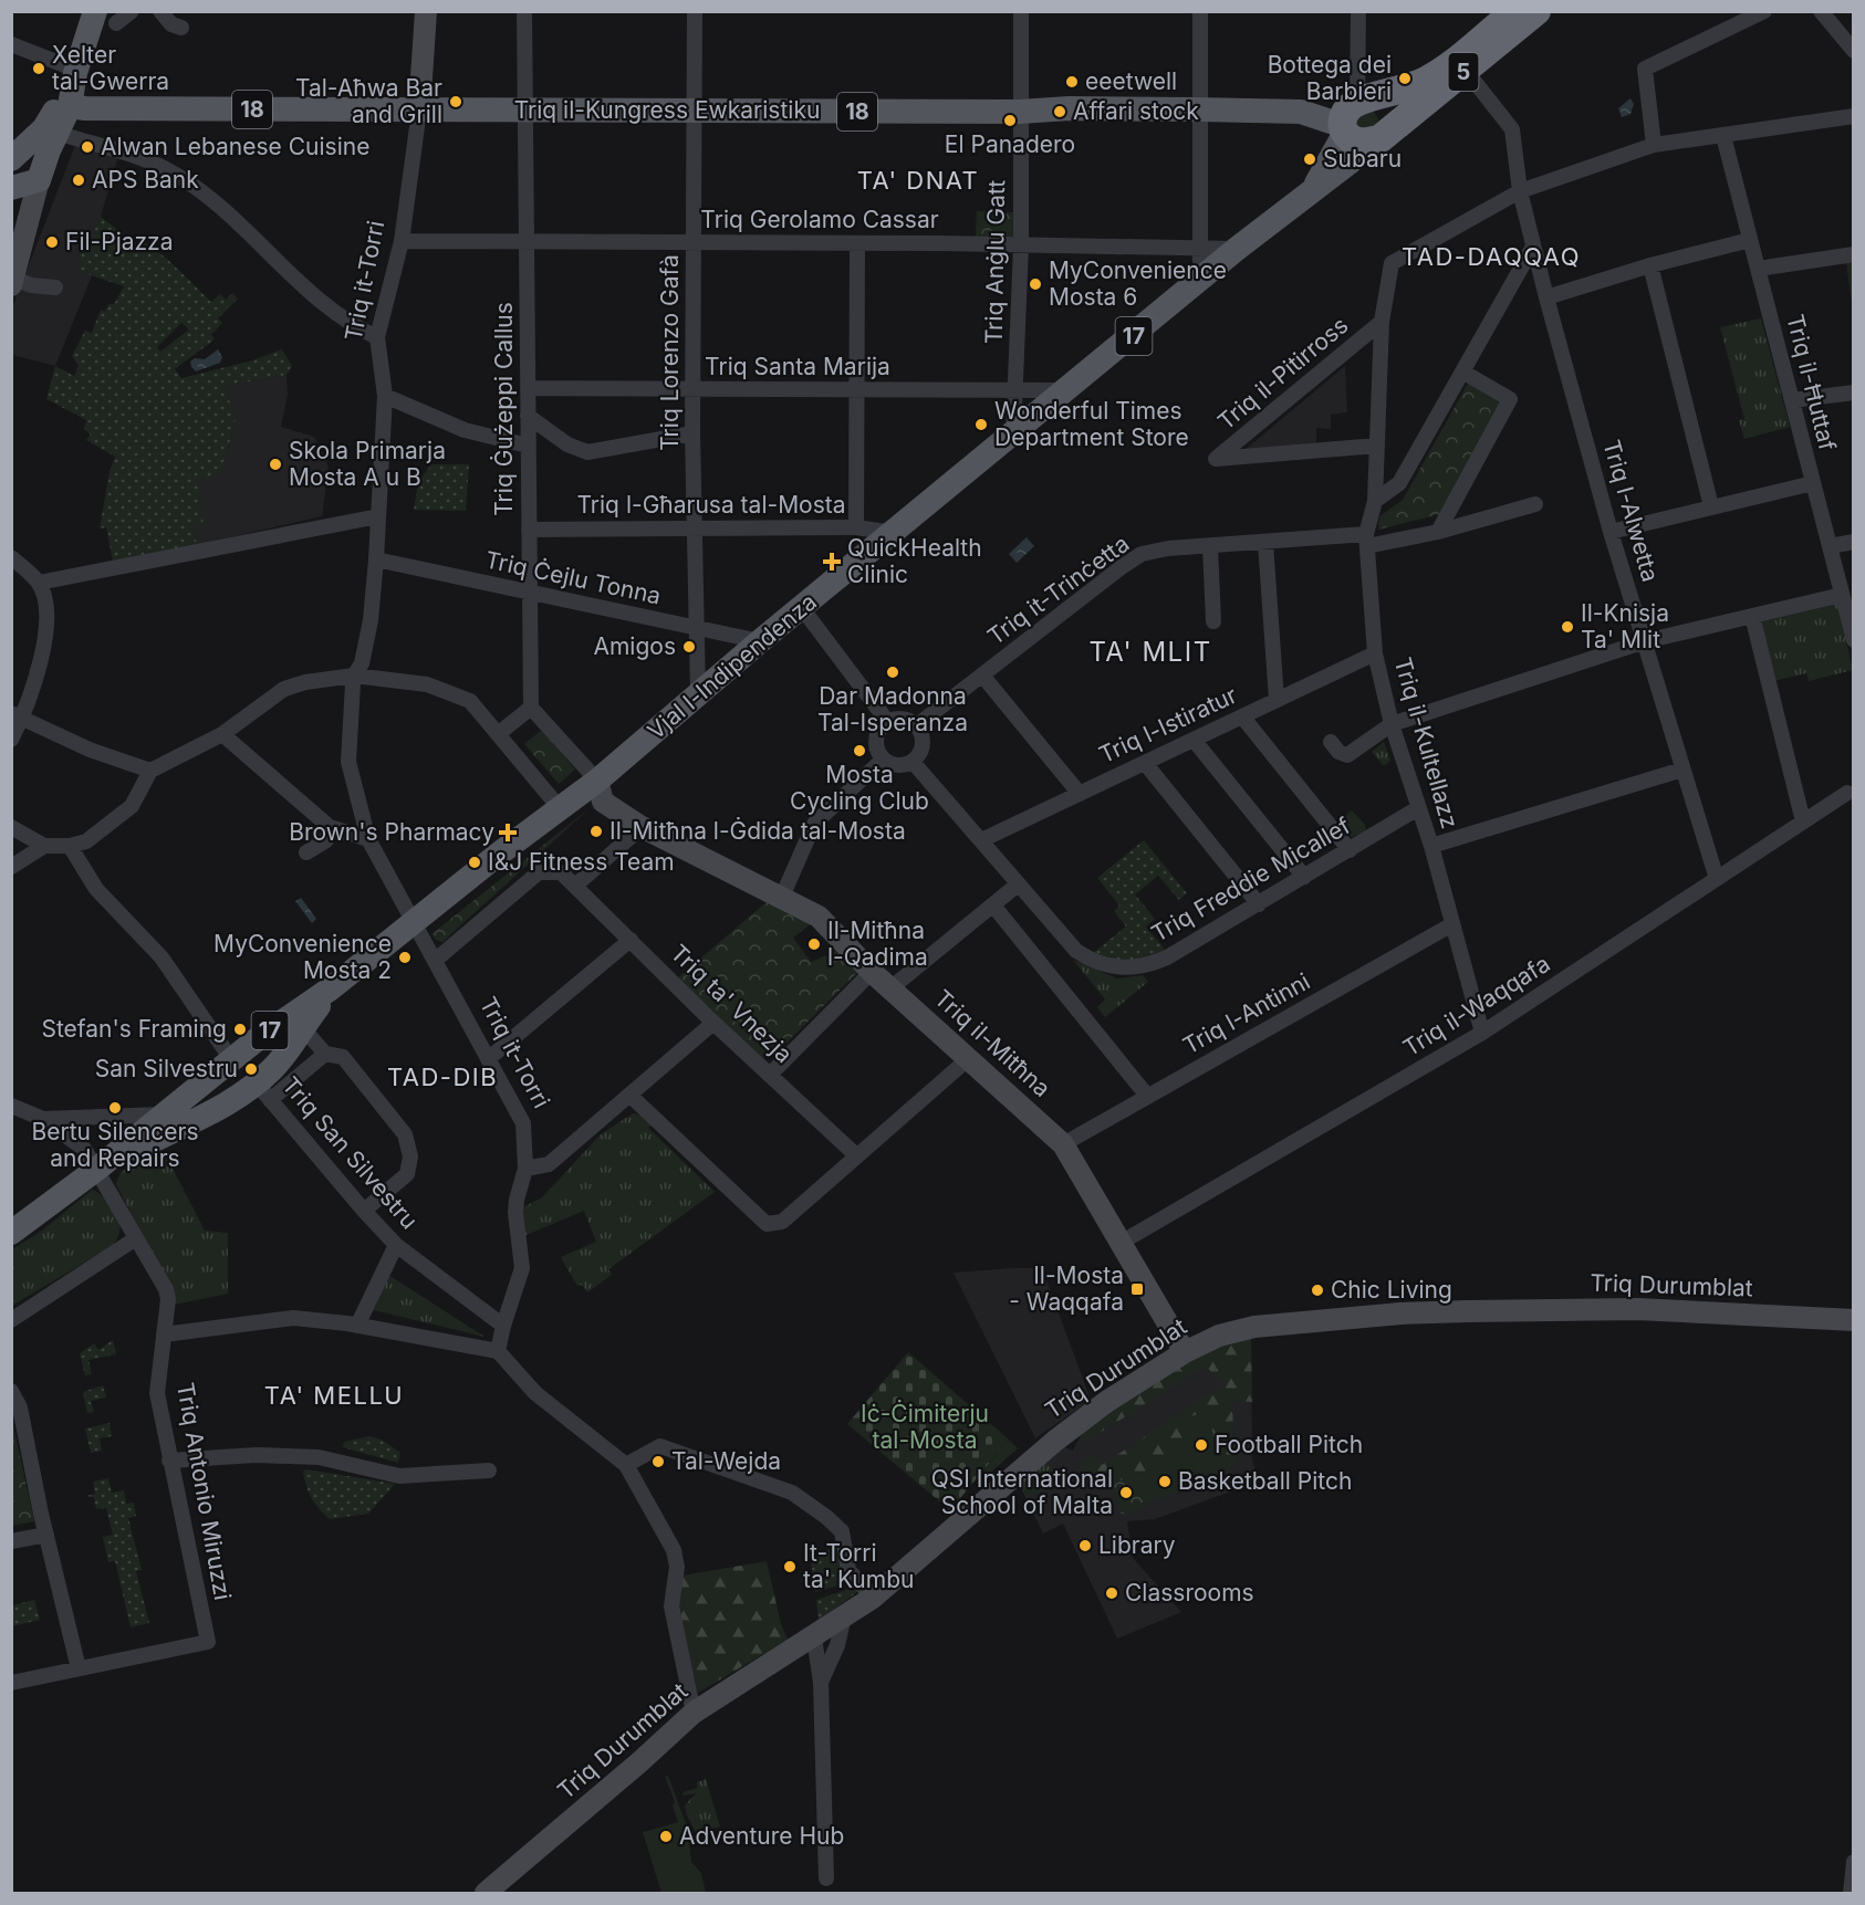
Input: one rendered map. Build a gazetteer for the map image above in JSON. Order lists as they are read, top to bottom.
{
  "streets": {
    "highway": ["5"],
    "main road": [
      "18",
      "Triq il-Kungress Ewkaristiku",
      "17",
      "Vjal l-Indipendenza"
    ],
    "street": [
      "Triq Gerolamo Cassar",
      "Triq Anġlu Gatt",
      "Triq it-Torri",
      "Triq Lorenzo Gafà",
      "Triq Santa Marija",
      "Triq il-Pitirross",
      "Triq il-Ħuttaf",
      "Triq Ġużeppi Callus",
      "Triq l-Għarusa tal-Mosta",
      "Triq l-Alwetta",
      "Triq Ċejlu Tonna",
      "Triq it-Trinċetta",
      "Triq l-Istiratur",
      "Triq il-Kultellazz",
      "Triq Freddie Micallef",
      "Triq ta' Vnezja",
      "Triq il-Waqqafa",
      "Triq l-Antinni",
      "Triq il-Mitħna",
      "Triq San Silvestru",
      "Triq Durumblat",
      "Triq Antonio Miruzzi"
    ]
  },
  "crossings": [
    ["5", "Vjal l-Indipendenza"],
    ["Triq il-Kungress Ewkaristiku", "Triq Anġlu Gatt"],
    ["Triq il-Kungress Ewkaristiku", "Triq it-Torri"],
    ["Triq il-Kungress Ewkaristiku", "Triq Lorenzo Gafà"],
    ["Triq il-Kungress Ewkaristiku", "Triq Ġużeppi Callus"],
    ["Triq il-Kungress Ewkaristiku", "Vjal l-Indipendenza"],
    ["Triq Gerolamo Cassar", "Triq Anġlu Gatt"],
    ["Triq Gerolamo Cassar", "Triq it-Torri"],
    ["Triq Gerolamo Cassar", "Triq Lorenzo Gafà"],
    ["Triq Gerolamo Cassar", "Triq Ġużeppi Callus"],
    ["Triq Gerolamo Cassar", "Vjal l-Indipendenza"],
    ["Triq Anġlu Gatt", "Triq Santa Marija"],
    ["Triq Anġlu Gatt", "Vjal l-Indipendenza"],
    ["Triq it-Torri", "Triq Ċejlu Tonna"],
    ["Triq it-Torri", "Vjal l-Indipendenza"],
    ["Triq it-Torri", "Triq ta' Vnezja"],
    ["Triq it-Torri", "Triq San Silvestru"],
    ["Triq Lorenzo Gafà", "Triq Santa Marija"],
    ["Triq Lorenzo Gafà", "Triq l-Għarusa tal-Mosta"],
    ["Triq Lorenzo Gafà", "Triq Ċejlu Tonna"],
    ["Triq Lorenzo Gafà", "Vjal l-Indipendenza"],
    ["Triq Santa Marija", "Triq Ġużeppi Callus"],
    ["Triq Santa Marija", "Vjal l-Indipendenza"],
    ["Triq il-Pitirross", "Triq il-Kultellazz"],
    ["Triq Ġużeppi Callus", "Triq l-Għarusa tal-Mosta"],
    ["Triq Ġużeppi Callus", "Triq Ċejlu Tonna"],
    ["Triq l-Għarusa tal-Mosta", "Vjal l-Indipendenza"],
    ["Triq l-Alwetta", "Triq il-Kultellazz"],
    ["Triq l-Alwetta", "Triq il-Waqqafa"],
    ["Triq Ċejlu Tonna", "Vjal l-Indipendenza"],
    ["Triq it-Trinċetta", "Triq il-Kultellazz"],
    ["Triq it-Trinċetta", "Triq Freddie Micallef"],
    ["Vjal l-Indipendenza", "Triq il-Mitħna"],
    ["Vjal l-Indipendenza", "Triq San Silvestru"],
    ["Vjal l-Indipendenza", "Triq Antonio Miruzzi"],
    ["Triq l-Istiratur", "Triq il-Kultellazz"],
    ["Triq l-Istiratur", "Triq Freddie Micallef"],
    ["Triq il-Kultellazz", "Triq Freddie Micallef"],
    ["Triq il-Kultellazz", "Triq il-Waqqafa"],
    ["Triq il-Kultellazz", "Triq l-Antinni"],
    ["Triq il-Waqqafa", "Triq il-Mitħna"],
    ["Triq l-Antinni", "Triq il-Mitħna"],
    ["Triq il-Mitħna", "Triq Durumblat"]
  ],
  "districts": [
    "TA' DNAT",
    "TAD-DAQQAQ",
    "TA' MLIT",
    "TAD-DIB",
    "TA' MELLU"
  ],
  "parks": ["Iċ-Ċimiterju tal-Mosta"],
  "places": {
    "other": [
      "Xelter tal-Gwerra",
      "Bottega dei Barbieri",
      "eeetwell",
      "Tal-Aħwa Bar and Grill",
      "Affari stock",
      "El Panadero",
      "Alwan Lebanese Cuisine",
      "Subaru",
      "APS Bank",
      "Fil-Pjazza",
      "MyConvenience Mosta 6",
      "Wonderful Times Department Store",
      "Skola Primarja Mosta A u B",
      "Il-Knisja Ta' Mlit",
      "Amigos",
      "Dar Madonna Tal-Isperanza",
      "Mosta Cycling Club",
      "Il-Mitħna l-Ġdida tal-Mosta",
      "I&J Fitness Team",
      "Il-Mitħna l-Qadima",
      "MyConvenience Mosta 2",
      "Stefan's Framing",
      "San Silvestru",
      "Bertu Silencers and Repairs",
      "Chic Living",
      "Football Pitch",
      "Tal-Wejda",
      "Basketball Pitch",
      "QSI International School of Malta",
      "Library",
      "It-Torri ta' Kumbu",
      "Classrooms",
      "Adventure Hub"
    ],
    "health": ["QuickHealth Clinic", "Brown's Pharmacy"],
    "transit": ["Il-Mosta - Waqqafa"]
  }
}
